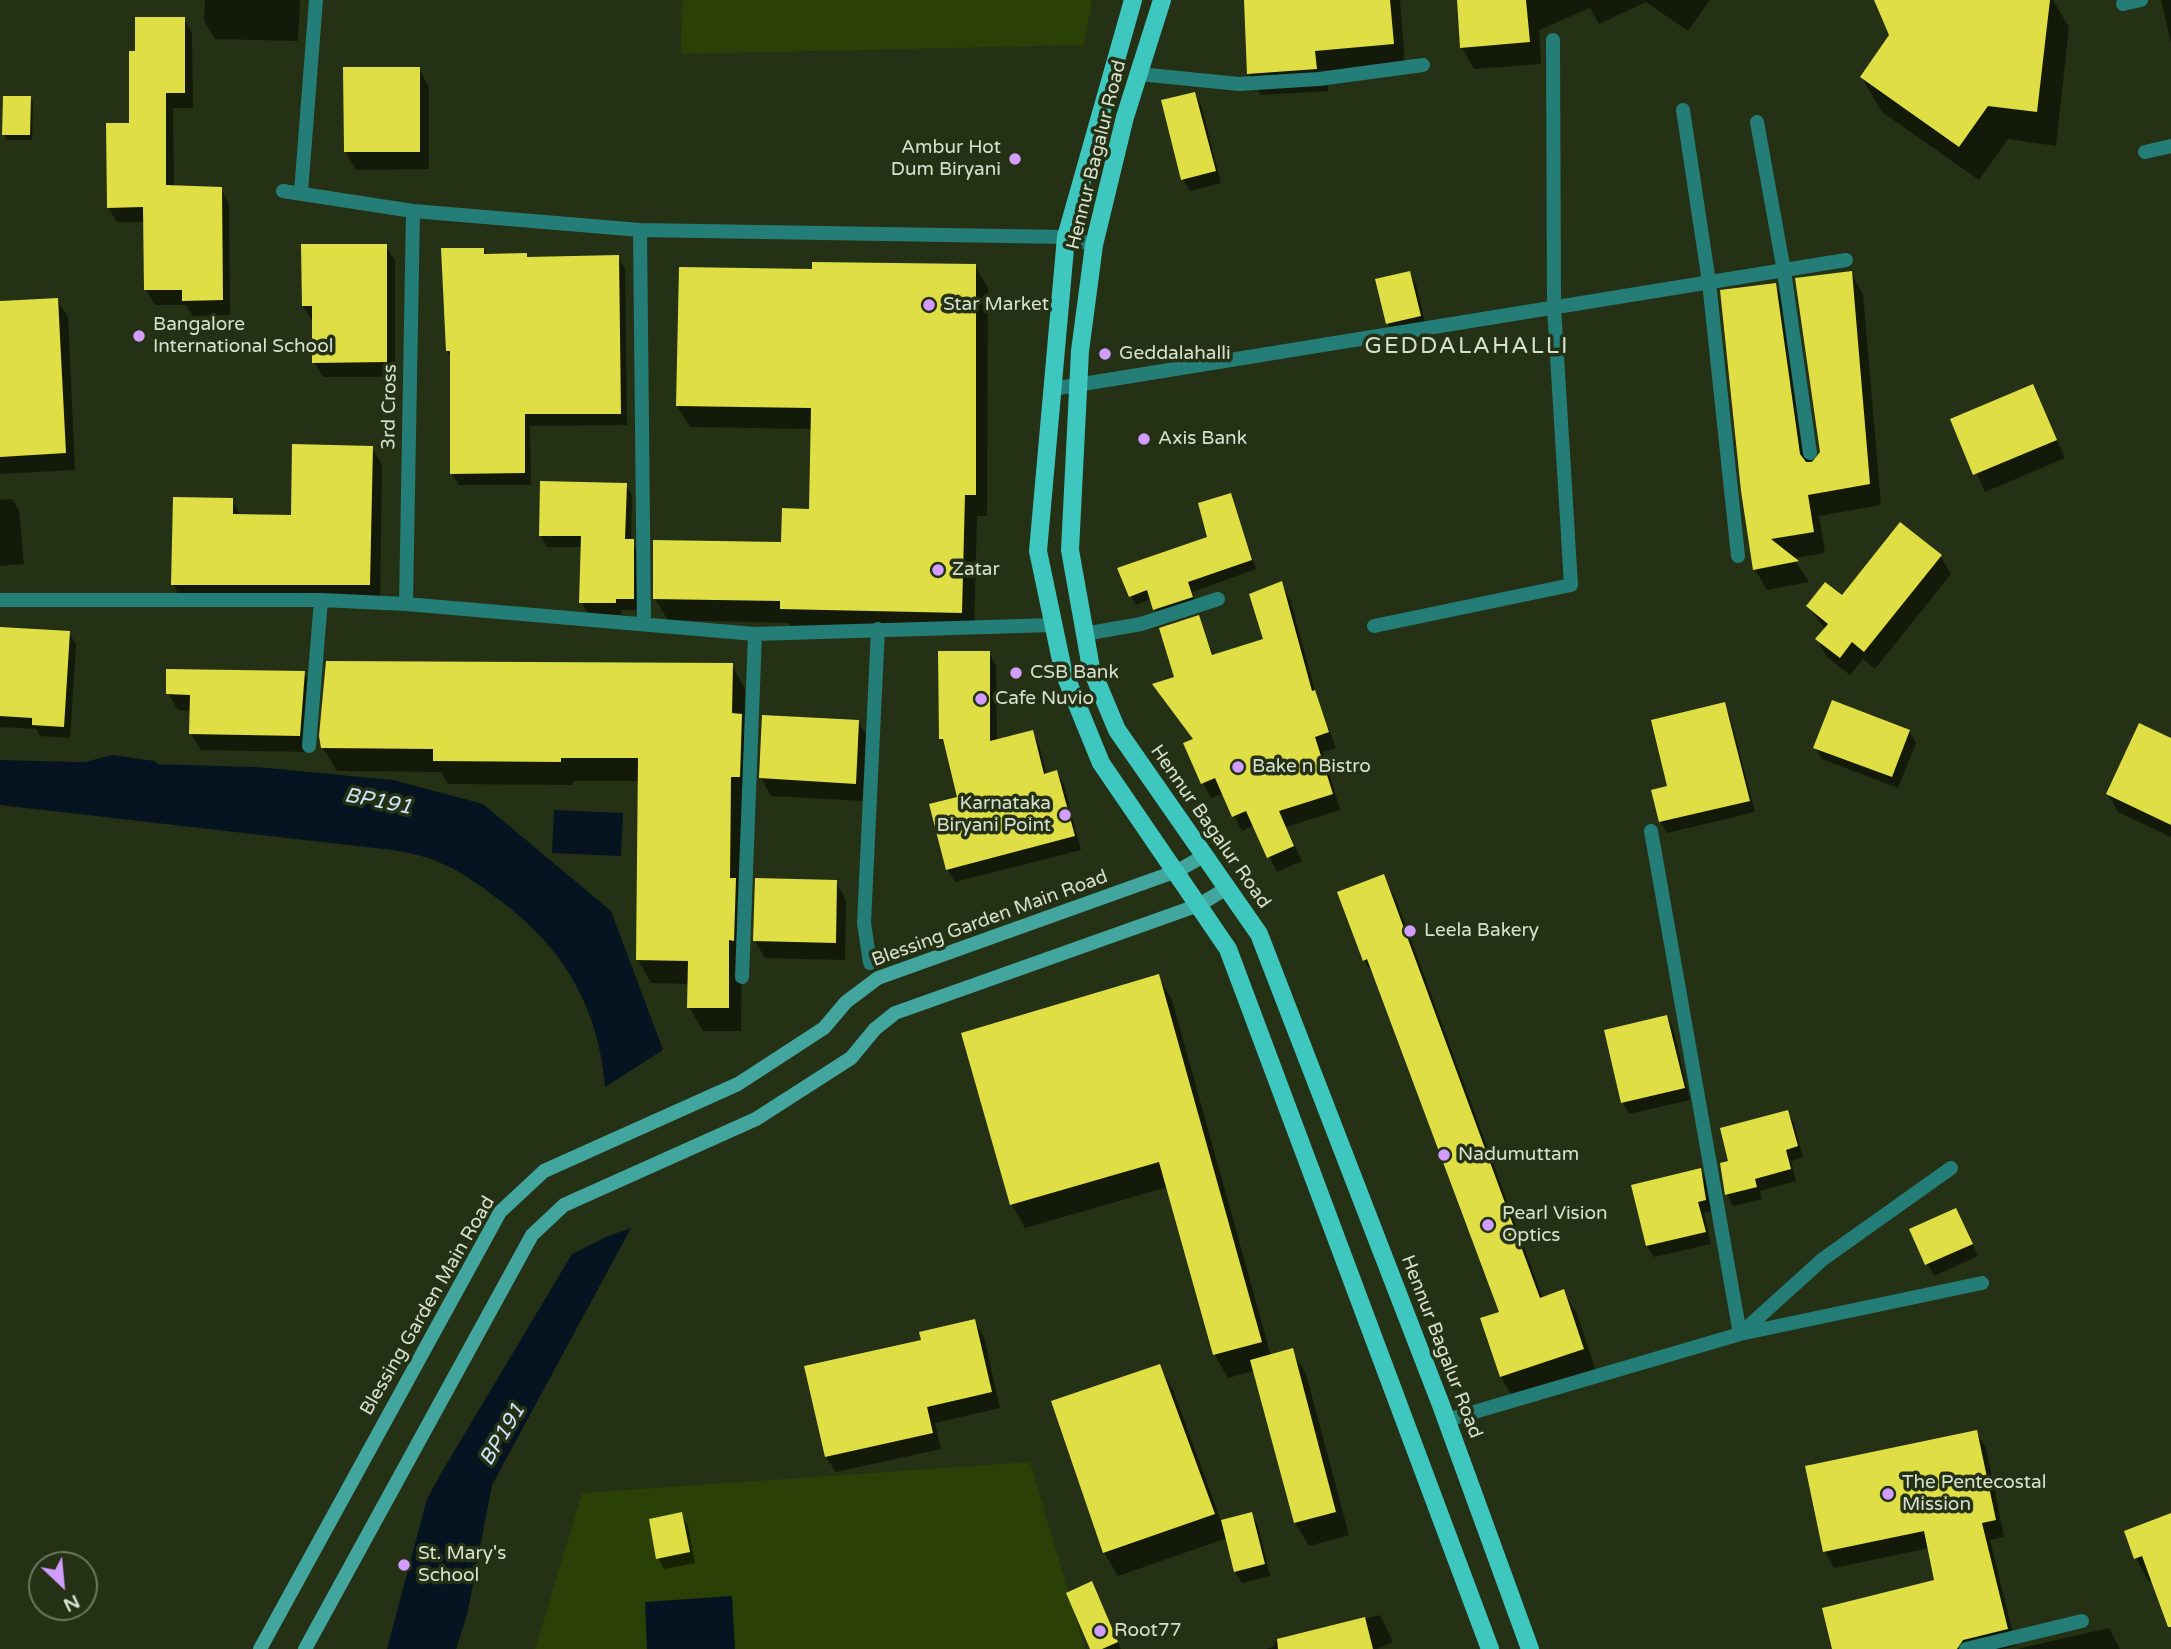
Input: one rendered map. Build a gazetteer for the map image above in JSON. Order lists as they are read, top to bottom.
{
  "streets": {
    "main road": ["Hennur Bagalur Road", "Blessing Garden Main Road"],
    "street": ["3rd Cross"]
  },
  "crossings": [
    ["Hennur Bagalur Road", "Blessing Garden Main Road"]
  ],
  "districts": ["GEDDALAHALLI"],
  "water": ["BP191"],
  "places": [
    "Ambur Hot Dum Biryani",
    "Star Market",
    "Bangalore International School",
    "Geddalahalli",
    "Axis Bank",
    "Zatar",
    "CSB Bank",
    "Cafe Nuvio",
    "Bake n Bistro",
    "Karnataka Biryani Point",
    "Leela Bakery",
    "Nadumuttam",
    "Pearl Vision Optics",
    "The Pentecostal Mission",
    "St. Mary's School",
    "Root77"
  ],
  "north": "bottom right"
}
